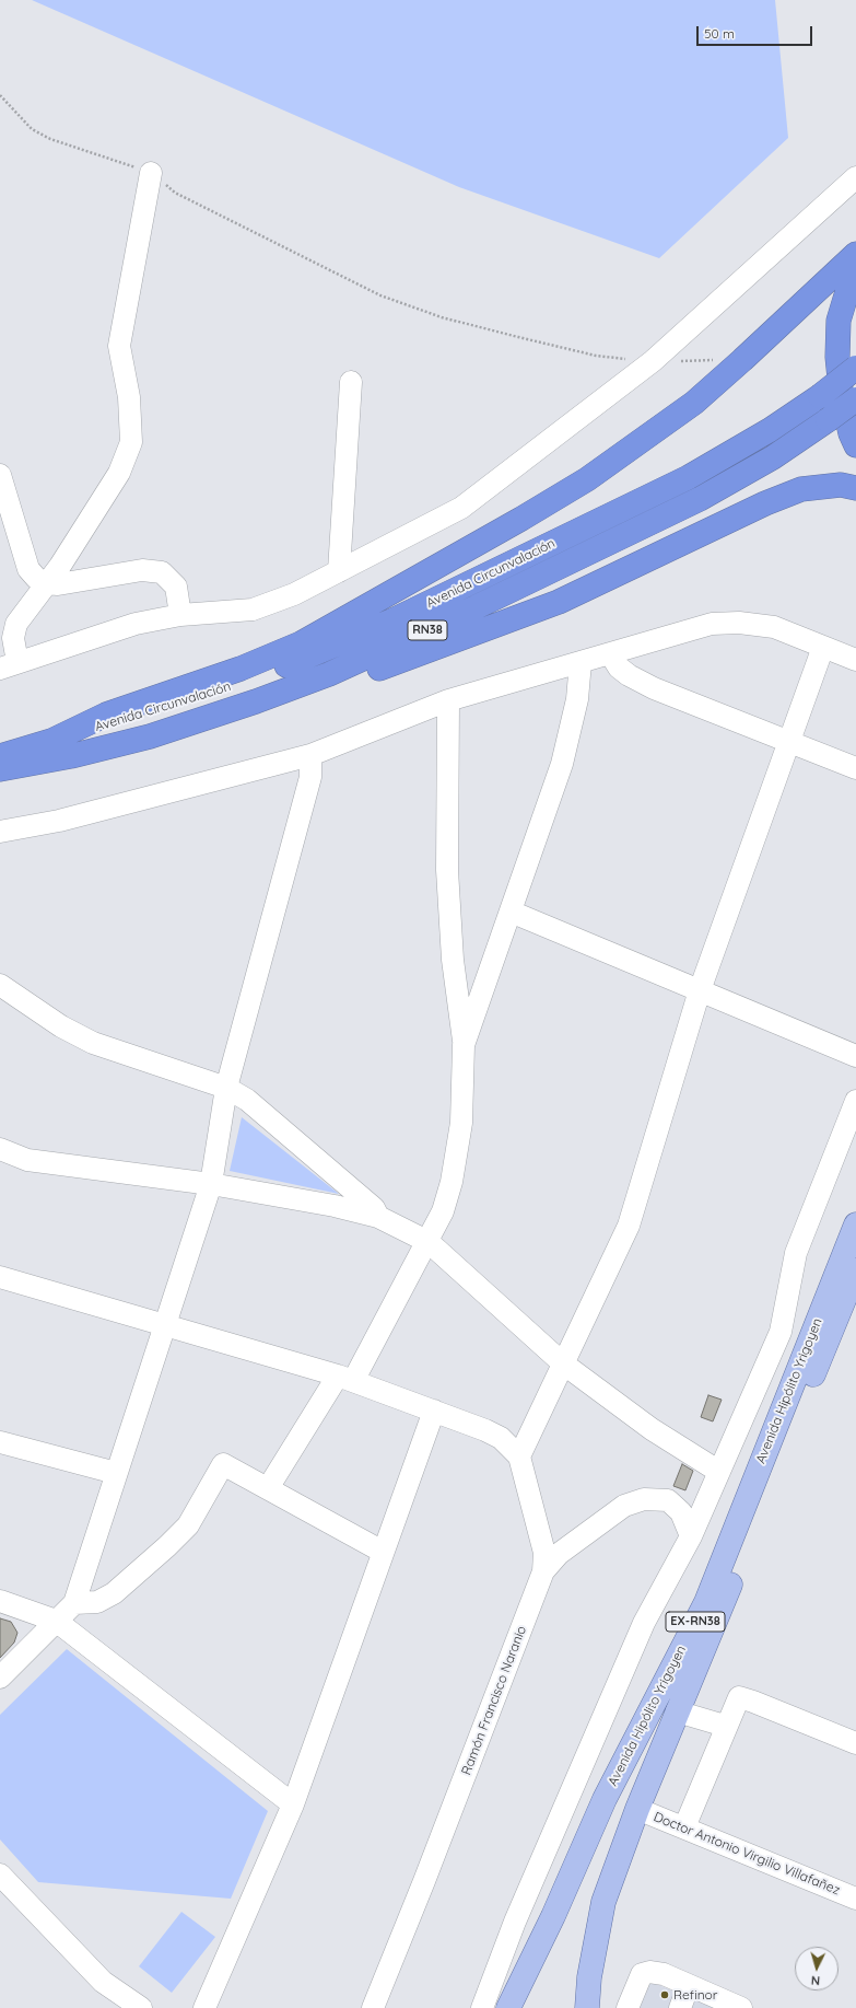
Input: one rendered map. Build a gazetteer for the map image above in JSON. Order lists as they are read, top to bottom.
{
  "streets": {
    "highway": ["Avenida Circunvalación", "RN38"],
    "main road": ["Avenida Hipólito Yrigoyen", "EX-RN38"],
    "street": ["Ramón Francisco Naranio", "Doctor Antonio Virgilio Villafañez"]
  },
  "crossings": [
    ["Avenida Hipólito Yrigoyen", "Doctor Antonio Virgilio Villafañez"]
  ],
  "places": ["Refinor"],
  "scale_bar": "50 m",
  "north": "bottom"
}
